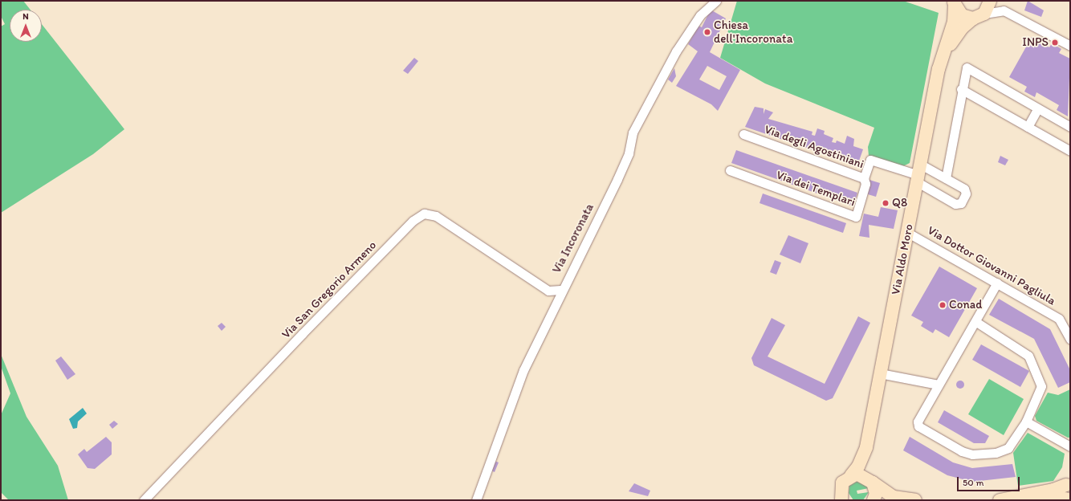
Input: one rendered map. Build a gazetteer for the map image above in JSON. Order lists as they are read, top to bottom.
{
  "streets": {
    "main road": ["Via Aldo Moro"],
    "street": [
      "Via degli Agostiniani",
      "Via dei Templari",
      "Via Incoronata",
      "Via Dottor Giovanni Pagliula",
      "Via San Gregorio Armeno"
    ]
  },
  "crossings": [
    ["Via degli Agostiniani", "Via dei Templari"],
    ["Via degli Agostiniani", "Via Aldo Moro"],
    ["Via Incoronata", "Via San Gregorio Armeno"],
    ["Via Aldo Moro", "Via Dottor Giovanni Pagliula"]
  ],
  "places": [
    "Chiesa dell'Incoronata",
    "INPS",
    "Q8",
    "Conad"
  ],
  "scale_bar": "50 m",
  "north": "top"
}
